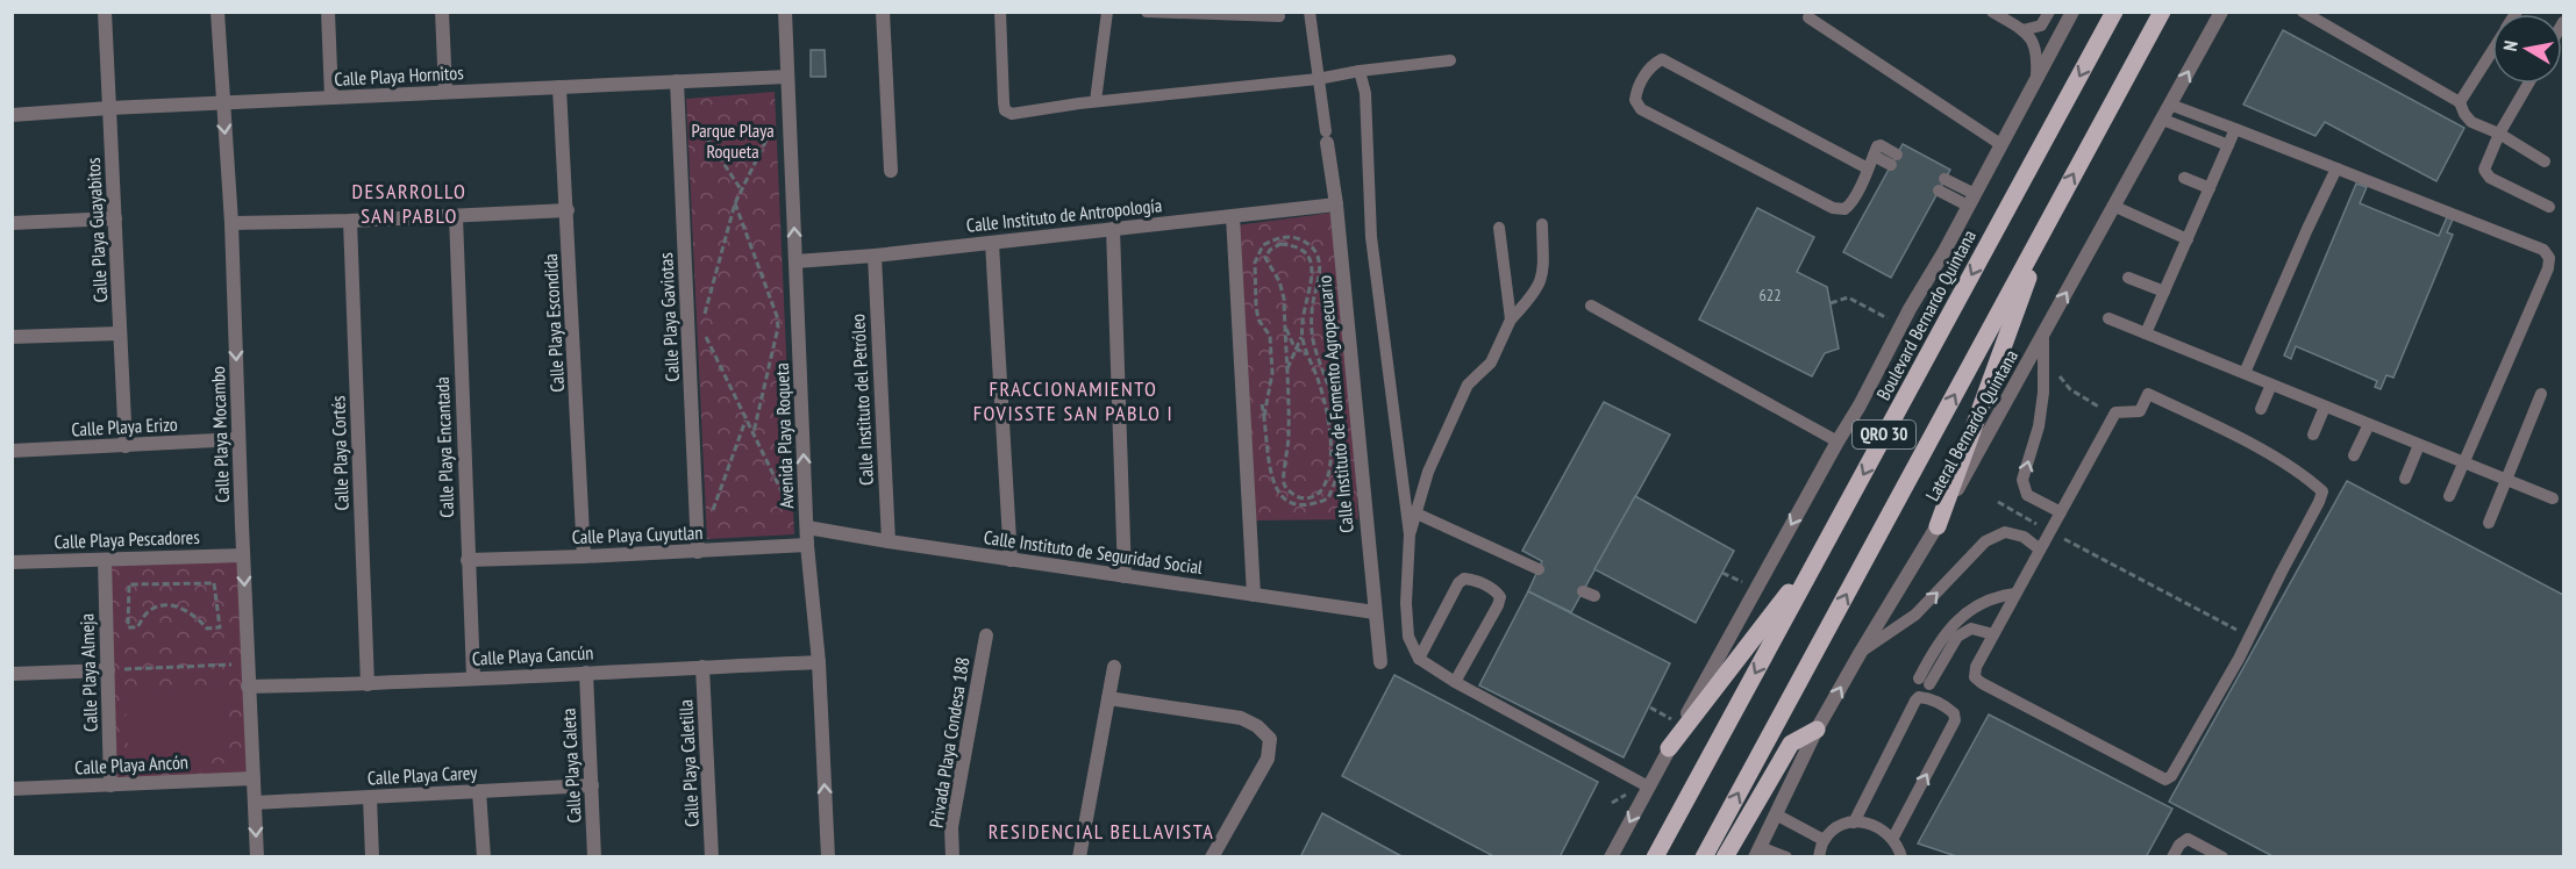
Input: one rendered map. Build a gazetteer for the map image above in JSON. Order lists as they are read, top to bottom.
{
  "streets": {
    "main road": ["Boulevard Bernardo Quintana", "QRO 30"],
    "street": [
      "Calle Playa Hornitos",
      "Calle Instituto de Antropología",
      "Calle Playa Guayabitos",
      "Calle Playa Gaviotas",
      "Calle Playa Escondida",
      "Calle Instituto del Petróleo",
      "Calle Instituto de Fomento Agropecuario",
      "Lateral Bernardo Quintana",
      "Calle Playa Erizo",
      "Calle Playa Mocambo",
      "Avenida Playa Roqueta",
      "Calle Playa Encantada",
      "Calle Playa Cortés",
      "Calle Playa Cuyutlan",
      "Calle Playa Pescadores",
      "Calle Instituto de Seguridad Social",
      "Calle Playa Cancún",
      "Calle Playa Almeja",
      "Privada Playa Condesa 188",
      "Calle Playa Caletilla",
      "Calle Playa Ancón",
      "Calle Playa Caleta",
      "Calle Playa Carey"
    ]
  },
  "crossings": [
    ["Calle Playa Hornitos", "Calle Playa Guayabitos"],
    ["Calle Playa Hornitos", "Calle Playa Gaviotas"],
    ["Calle Playa Hornitos", "Calle Playa Escondida"],
    ["Calle Playa Hornitos", "Calle Playa Mocambo"],
    ["Calle Playa Hornitos", "Avenida Playa Roqueta"],
    ["Calle Instituto de Antropología", "Calle Instituto del Petróleo"],
    ["Calle Instituto de Antropología", "Calle Instituto de Fomento Agropecuario"],
    ["Calle Instituto de Antropología", "Avenida Playa Roqueta"],
    ["Calle Playa Guayabitos", "Calle Playa Erizo"],
    ["Calle Playa Gaviotas", "Calle Playa Cuyutlan"],
    ["Calle Playa Escondida", "Calle Playa Cuyutlan"],
    ["Calle Instituto del Petróleo", "Calle Instituto de Seguridad Social"],
    ["Calle Instituto de Fomento Agropecuario", "Calle Instituto de Seguridad Social"],
    ["Calle Playa Erizo", "Calle Playa Mocambo"],
    ["Calle Playa Mocambo", "Calle Playa Pescadores"],
    ["Calle Playa Mocambo", "Calle Playa Cancún"],
    ["Calle Playa Mocambo", "Calle Playa Ancón"],
    ["Calle Playa Mocambo", "Calle Playa Carey"],
    ["Avenida Playa Roqueta", "Calle Playa Cuyutlan"],
    ["Avenida Playa Roqueta", "Calle Instituto de Seguridad Social"],
    ["Avenida Playa Roqueta", "Calle Playa Cancún"],
    ["Calle Playa Encantada", "Calle Playa Cuyutlan"],
    ["Calle Playa Encantada", "Calle Playa Cancún"],
    ["Calle Playa Cortés", "Calle Playa Cancún"],
    ["Calle Playa Pescadores", "Calle Playa Almeja"],
    ["Calle Playa Cancún", "Calle Playa Caletilla"],
    ["Calle Playa Cancún", "Calle Playa Caleta"],
    ["Calle Playa Almeja", "Calle Playa Ancón"],
    ["Calle Playa Caleta", "Calle Playa Carey"]
  ],
  "one_way": ["Lateral Bernardo Quintana", "Calle Playa Mocambo", "Avenida Playa Roqueta"],
  "districts": ["DESARROLLO SAN PABLO", "FRACCIONAMIENTO FOVISSTE SAN PABLO I", "RESIDENCIAL BELLAVISTA"],
  "parks": ["Parque Playa Roqueta"],
  "house_numbers": ["622"],
  "north": "left"
}
